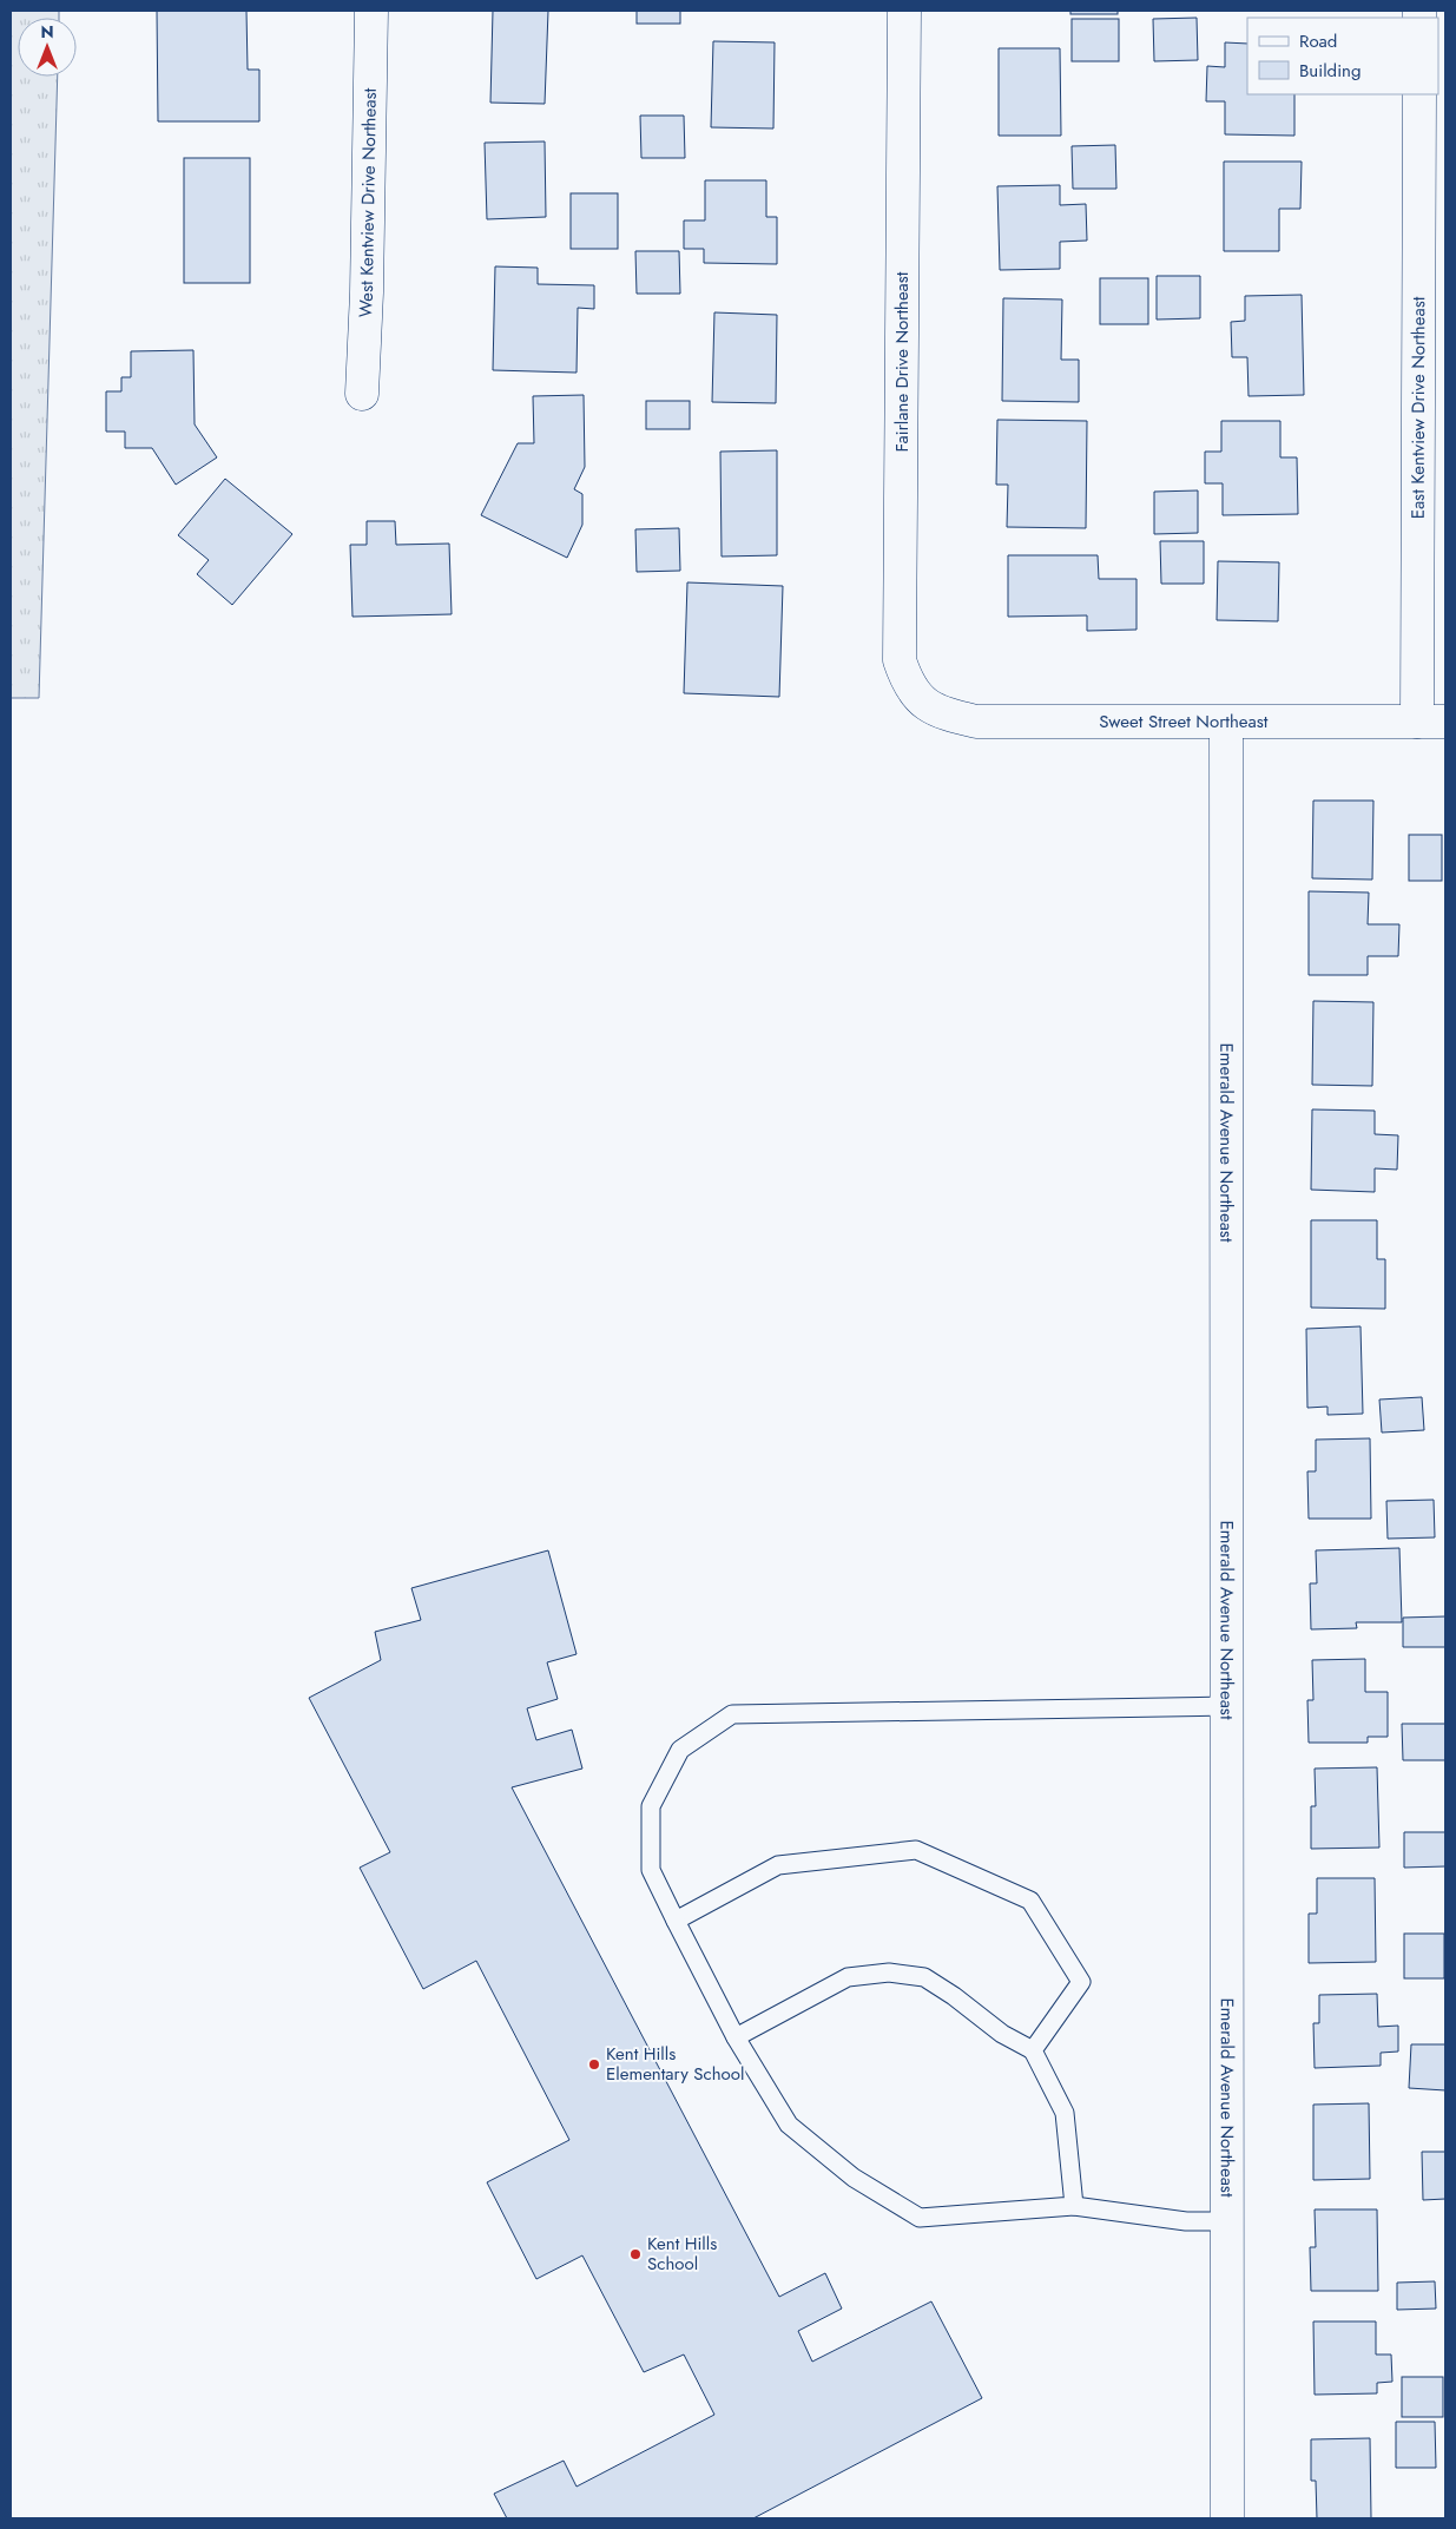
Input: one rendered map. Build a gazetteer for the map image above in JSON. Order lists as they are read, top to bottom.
{
  "streets": {
    "street": [
      "West Kentview Drive Northeast",
      "Fairlane Drive Northeast",
      "East Kentview Drive Northeast",
      "Sweet Street Northeast",
      "Emerald Avenue Northeast"
    ]
  },
  "crossings": [
    ["Fairlane Drive Northeast", "Sweet Street Northeast"],
    ["East Kentview Drive Northeast", "Sweet Street Northeast"],
    ["Sweet Street Northeast", "Emerald Avenue Northeast"]
  ],
  "places": ["Kent Hills Elementary School", "Kent Hills School"],
  "legend": ["Road", "Building"],
  "north": "top"
}
